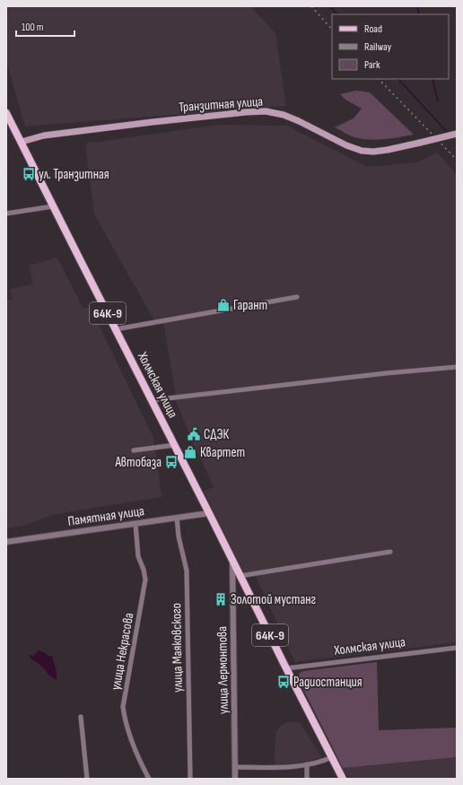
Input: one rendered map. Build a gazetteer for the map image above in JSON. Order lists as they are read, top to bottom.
{
  "streets": {
    "main road": ["Транзитная улица", "64К-9", "Холмская улица"],
    "street": [
      "Памятная улица",
      "улица Маяковского",
      "улица Некрасова",
      "улица Лермонтова"
    ]
  },
  "crossings": [
    ["Транзитная улица", "Холмская улица"],
    ["Холмская улица", "Памятная улица"],
    ["Холмская улица", "улица Лермонтова"],
    ["Памятная улица", "улица Маяковского"],
    ["Памятная улица", "улица Некрасова"]
  ],
  "places": {
    "bus stop": ["ул. Транзитная", "Автобаза", "Радиостанция"],
    "shop": ["Гарант", "Квартет"],
    "public building": ["СДЭК"],
    "building": ["Золотой мустанг"]
  },
  "legend": ["Road", "Railway", "Park"],
  "scale_bar": "100 m"
}
